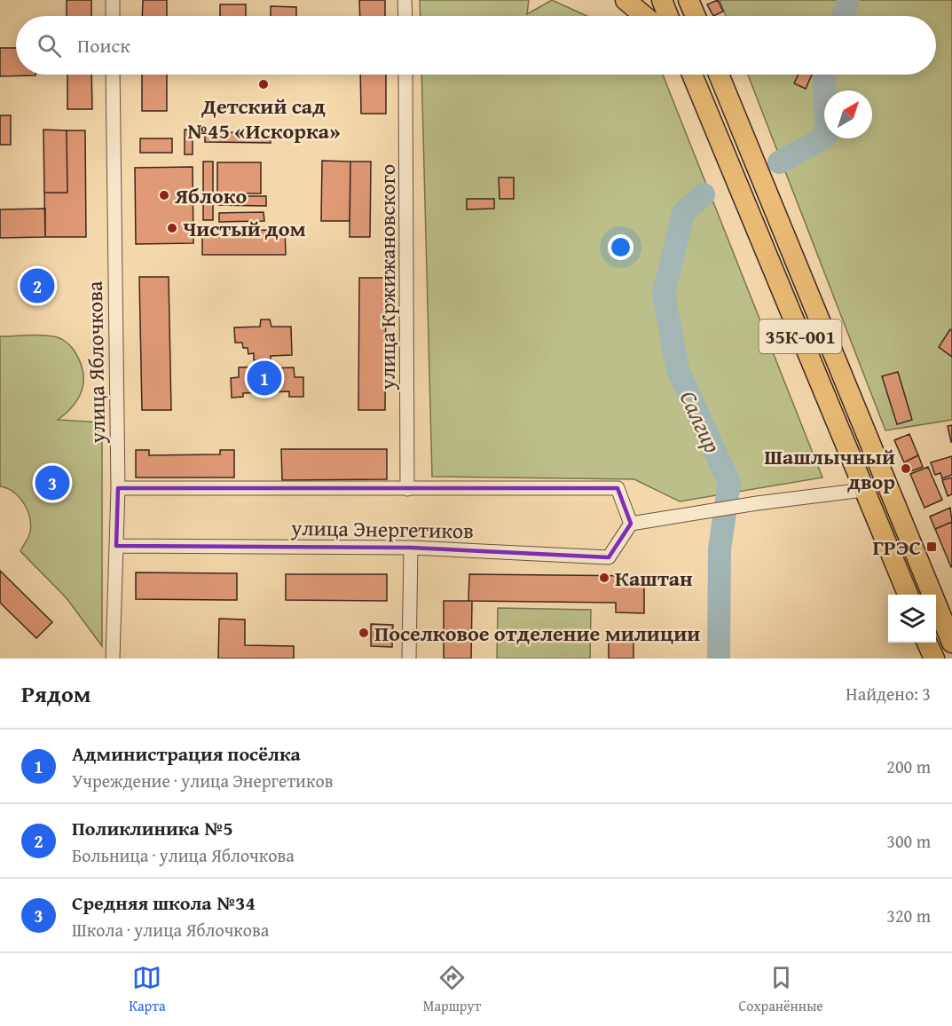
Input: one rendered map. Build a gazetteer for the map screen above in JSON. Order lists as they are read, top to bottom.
{
  "streets": {
    "main road": ["35К-001"],
    "street": ["улица Кржижановского", "улица Яблочкова", "улица Энергетиков"]
  },
  "crossings": [
    ["улица Кржижановского", "улица Энергетиков"],
    ["улица Яблочкова", "улица Энергетиков"]
  ],
  "water": ["Салгир"],
  "places": {
    "other": [
      "Детский сад №45 «Искорка»",
      "Яблоко",
      "Чистый дом",
      "Шашлычный двор",
      "Каштан",
      "Поселковое отделение милиции"
    ],
    "transit": ["ГРЭС"]
  },
  "north": "top right",
  "page": {
    "search": "Поиск",
    "pins": ["2", "1", "3"],
    "heading": ["Рядом", "Найдено: 3"],
    "list": [
      {
        "mark": "1",
        "name": "Администрация посёлка",
        "note": "Учреждение · улица Энергетиков",
        "value": "200 m"
      },
      {
        "mark": "2",
        "name": "Поликлиника №5",
        "note": "Больница · улица Яблочкова",
        "value": "300 m"
      },
      {
        "mark": "3",
        "name": "Средняя школа №34",
        "note": "Школа · улица Яблочкова",
        "value": "320 m"
      }
    ],
    "nav": ["Карта", "Маршрут", "Сохранённые"]
  }
}
